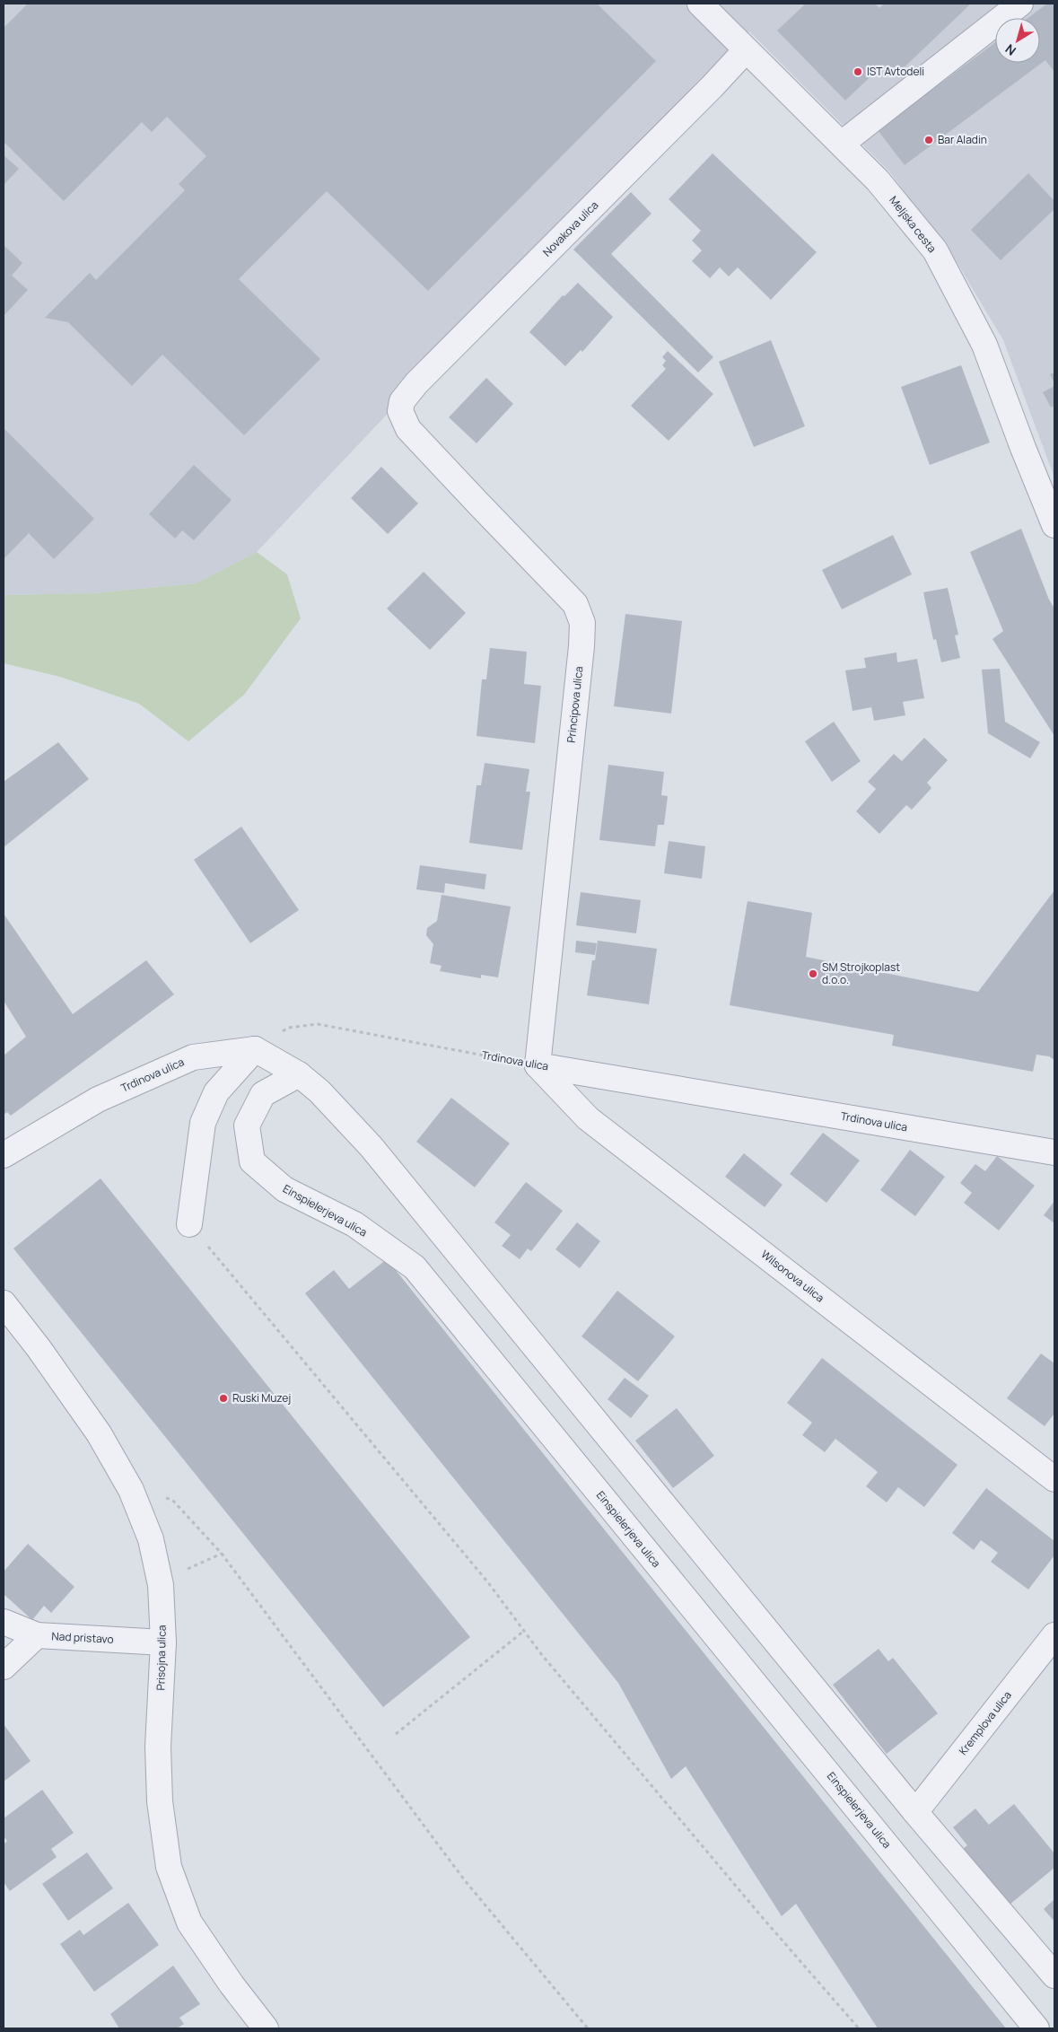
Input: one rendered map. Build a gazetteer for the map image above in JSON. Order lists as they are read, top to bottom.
{
  "streets": {
    "street": [
      "Meljska cesta",
      "Novakova ulica",
      "Principova ulica",
      "Trdinova ulica",
      "Einspielerjeva ulica",
      "Wilsonova ulica",
      "Nad pristavo",
      "Prisojna ulica",
      "Kremplova ulica"
    ]
  },
  "crossings": [
    ["Meljska cesta", "Novakova ulica"],
    ["Novakova ulica", "Principova ulica"],
    ["Principova ulica", "Trdinova ulica"],
    ["Principova ulica", "Wilsonova ulica"],
    ["Trdinova ulica", "Wilsonova ulica"],
    ["Nad pristavo", "Prisojna ulica"]
  ],
  "places": [
    "IST Avtodeli",
    "Bar Aladin",
    "SM Strojkoplast d.o.o.",
    "Ruski Muzej"
  ],
  "north": "bottom left"
}
